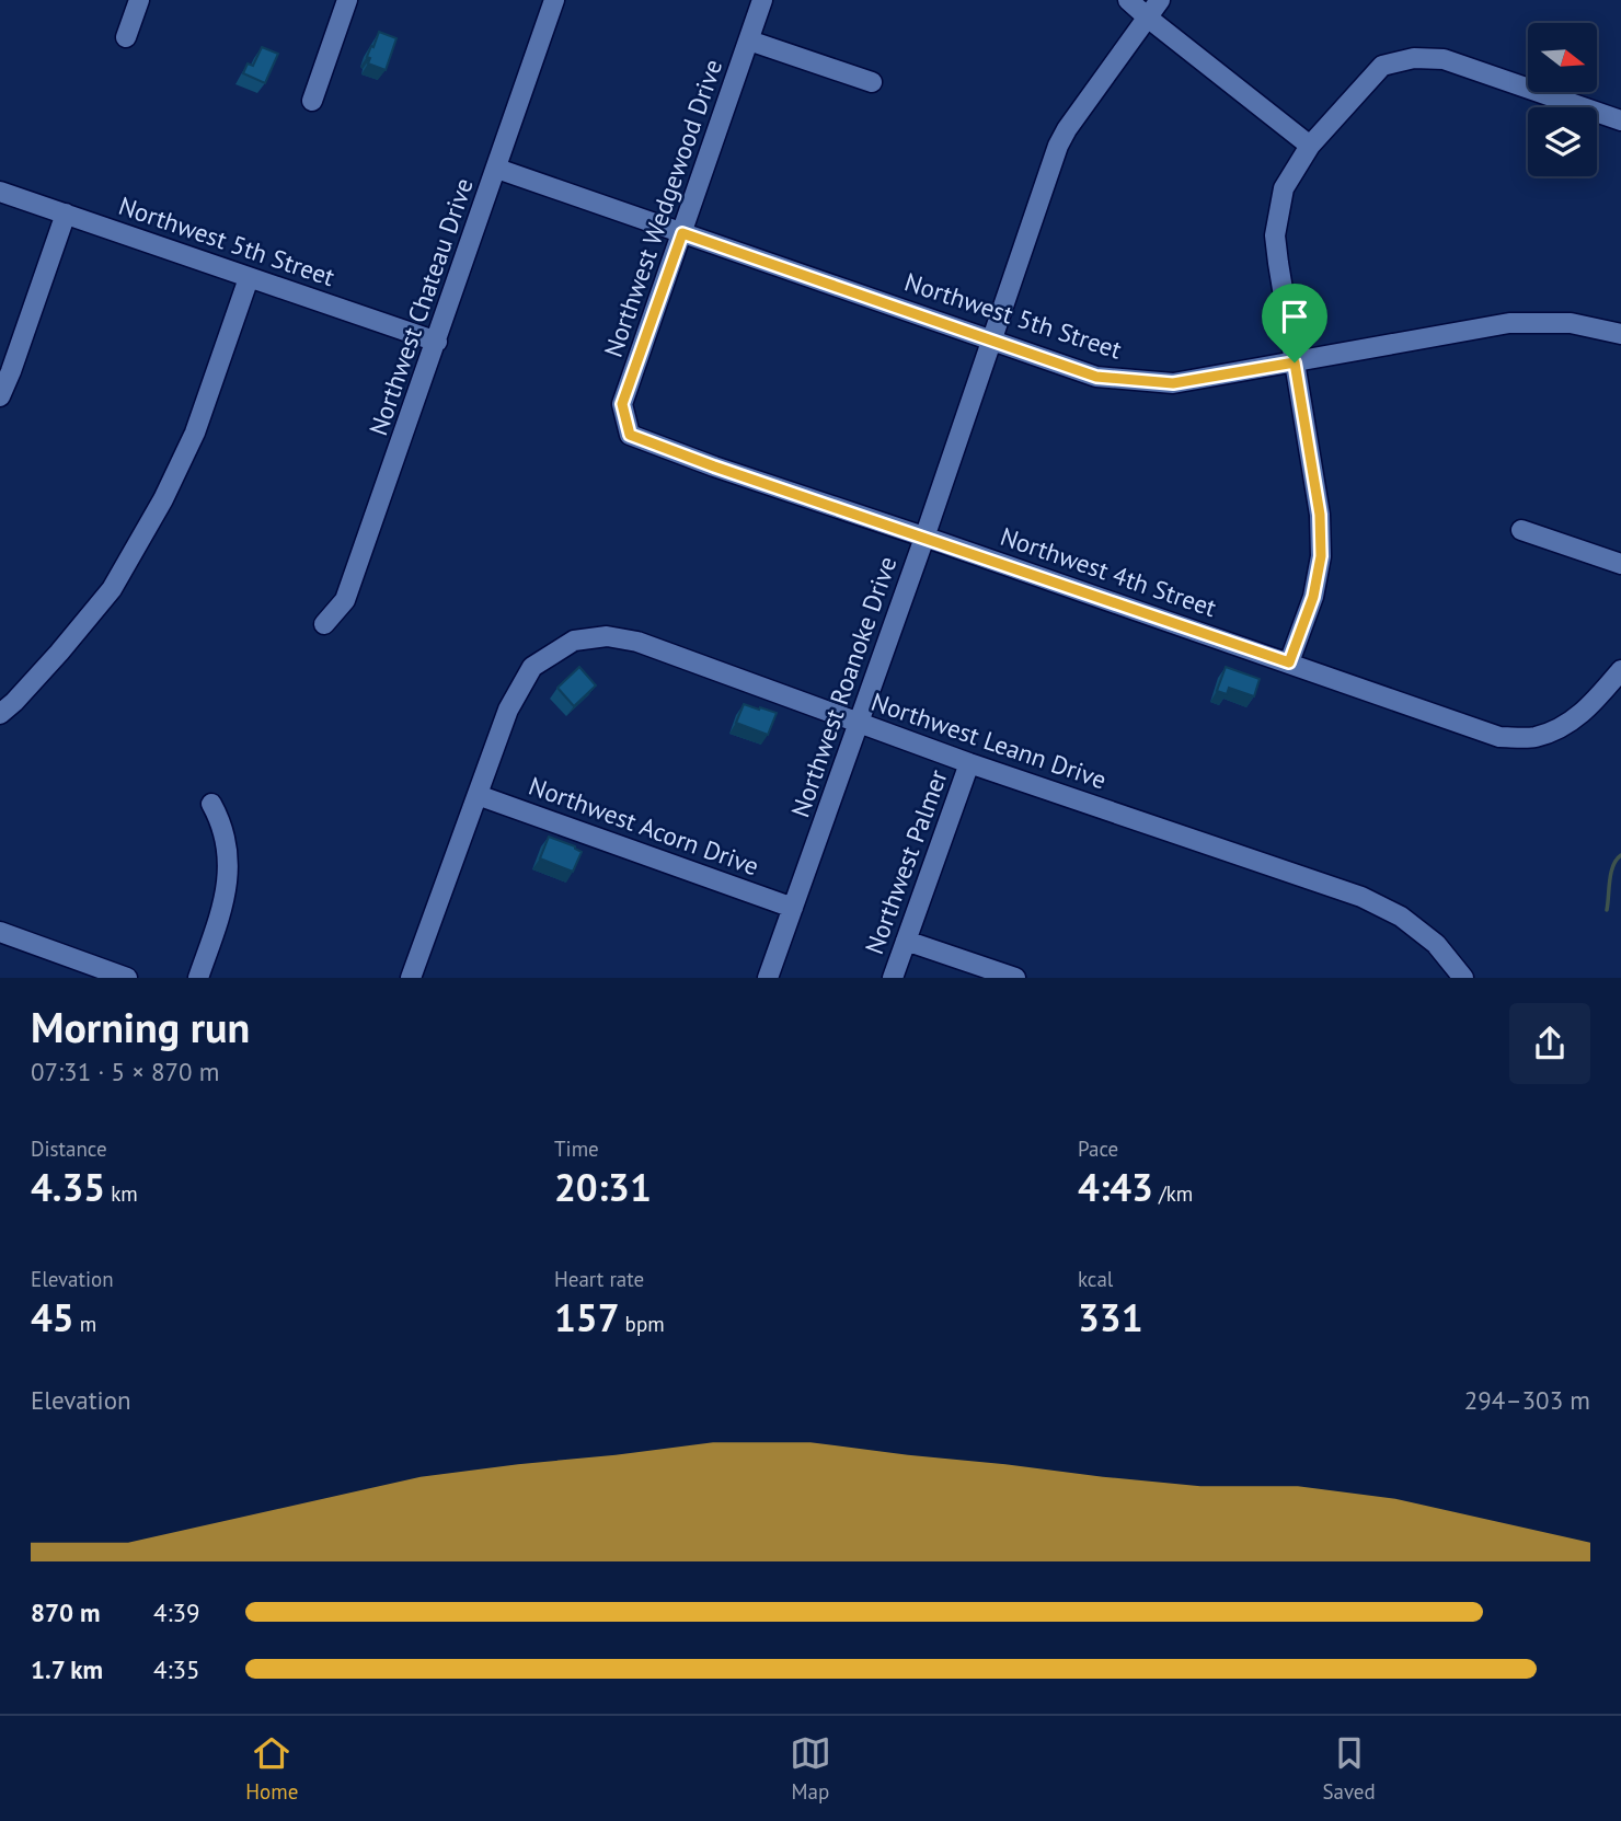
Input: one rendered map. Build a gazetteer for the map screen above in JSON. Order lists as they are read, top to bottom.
{
  "streets": {
    "street": [
      "Northwest Wedgewood Drive",
      "Northwest 5th Street",
      "Northwest Chateau Drive",
      "Northwest 4th Street",
      "Northwest Roanoke Drive",
      "Northwest Leann Drive",
      "Northwest Acorn Drive",
      "Northwest Palmer"
    ]
  },
  "crossings": [
    ["Northwest Wedgewood Drive", "Northwest 5th Street"],
    ["Northwest Wedgewood Drive", "Northwest 4th Street"],
    ["Northwest 5th Street", "Northwest Chateau Drive"],
    ["Northwest 5th Street", "Northwest Roanoke Drive"],
    ["Northwest 4th Street", "Northwest Roanoke Drive"],
    ["Northwest Roanoke Drive", "Northwest Leann Drive"],
    ["Northwest Roanoke Drive", "Northwest Acorn Drive"],
    ["Northwest Leann Drive", "Northwest Acorn Drive"],
    ["Northwest Leann Drive", "Northwest Palmer"]
  ],
  "north": "right",
  "page": {
    "heading": ["Morning run", "07:31 · 5 × 870 m"],
    "stats": [
      ["Distance", "4.35 km"],
      ["Time", "20:31"],
      ["Pace", "4:43 /km"],
      ["Elevation", "45 m"],
      ["Heart rate", "157 bpm"],
      ["kcal", "331"]
    ],
    "chart": ["Elevation", "294–303 m"],
    "list": [
      {
        "name": "870 m",
        "note": "4:39"
      },
      {
        "name": "1.7 km",
        "note": "4:35"
      }
    ],
    "tabs": ["Home", "Map", "Saved"]
  }
}
